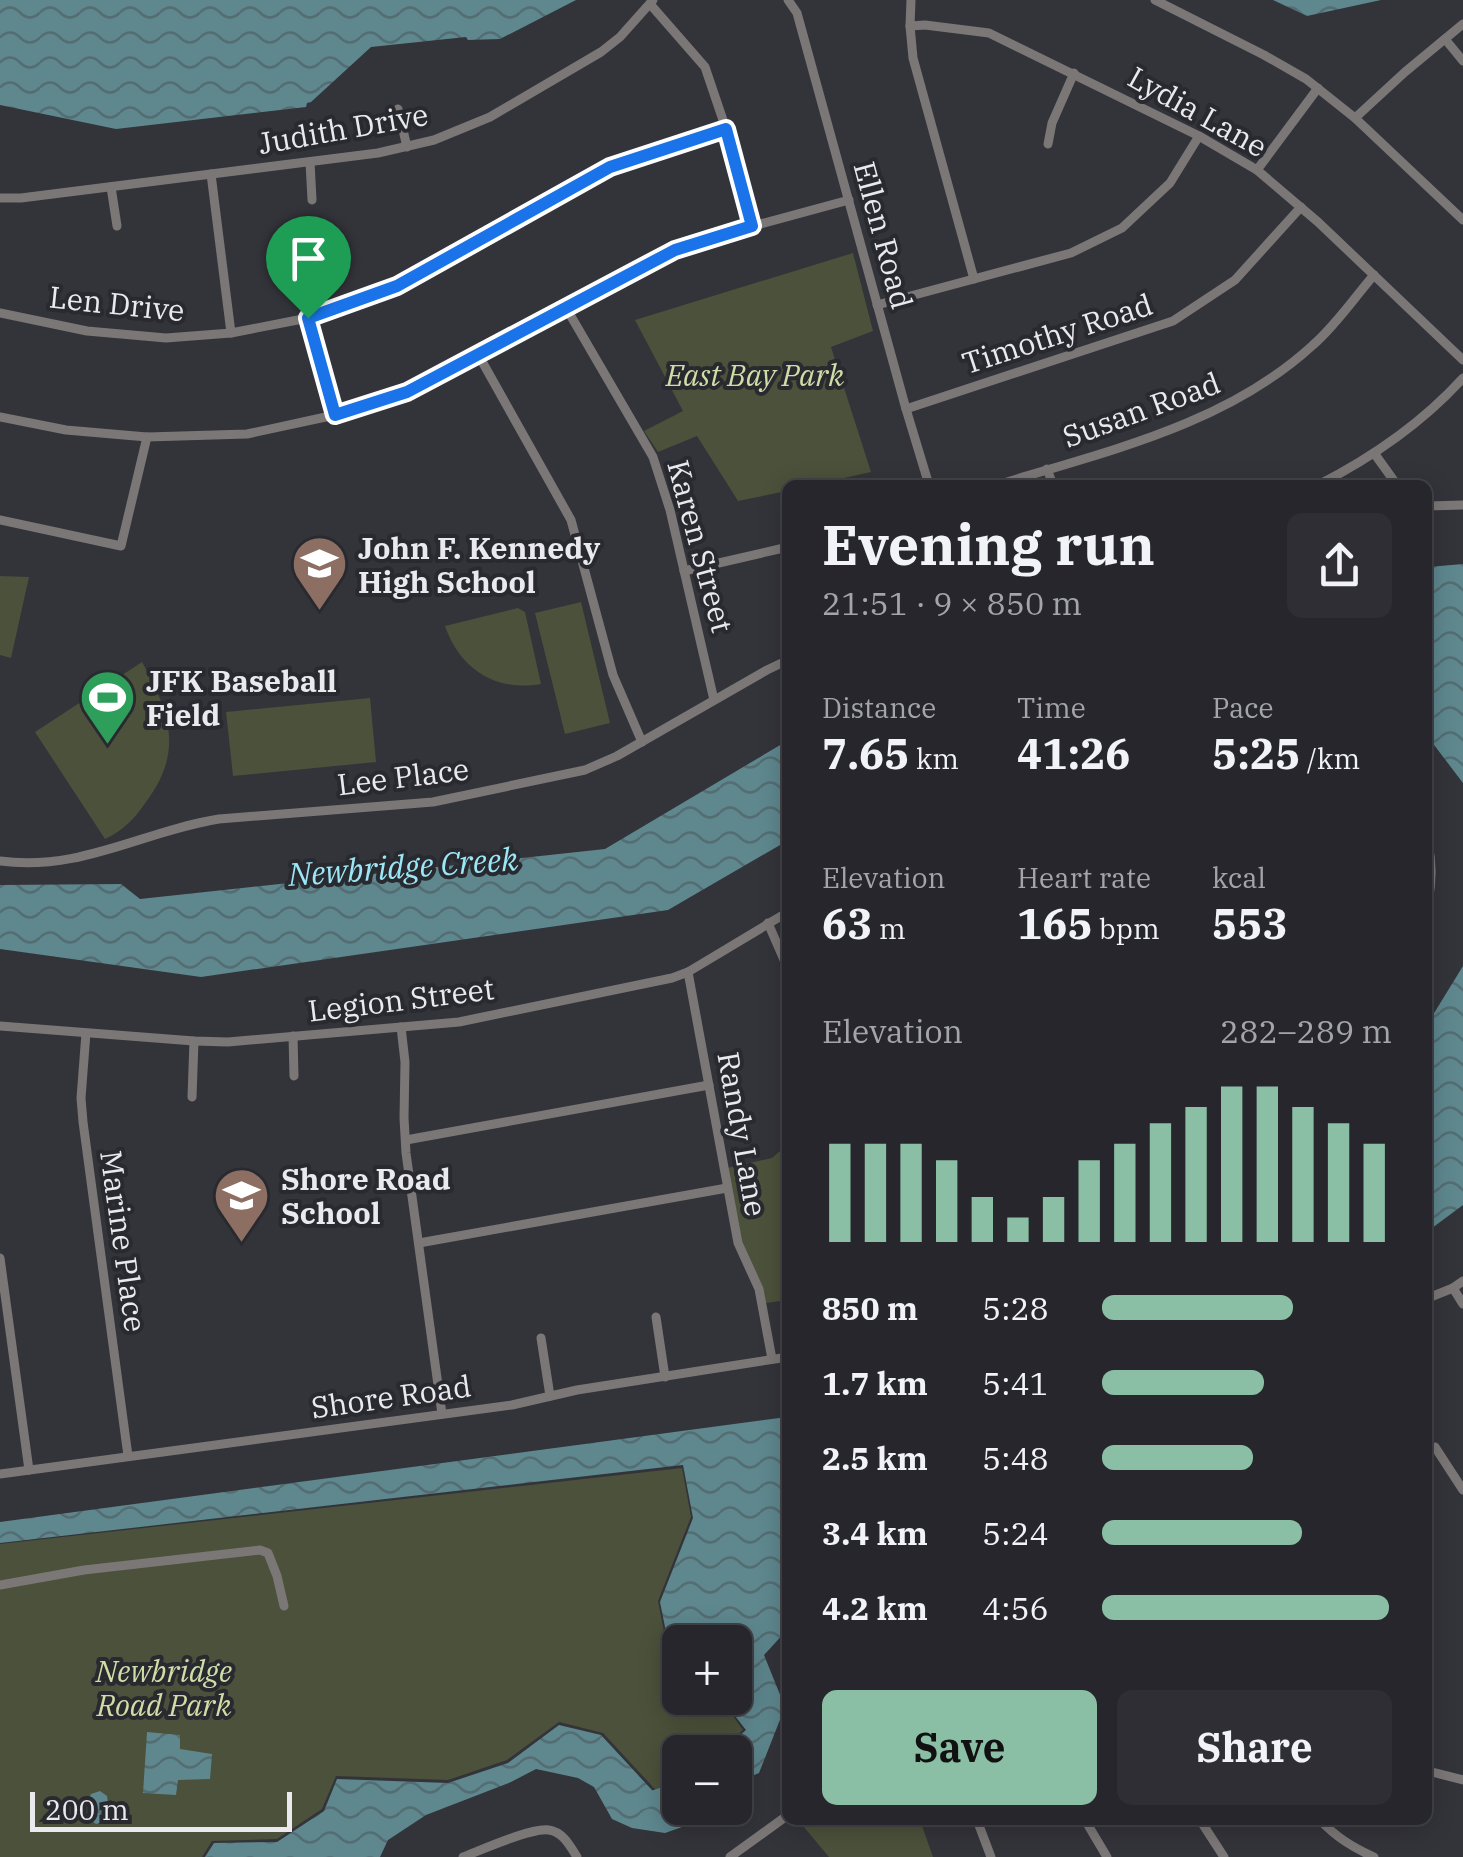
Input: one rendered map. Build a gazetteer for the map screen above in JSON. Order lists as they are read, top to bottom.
{
  "streets": {
    "street": [
      "Lydia Lane",
      "Judith Drive",
      "Ellen Road",
      "Len Drive",
      "Timothy Road",
      "Susan Road",
      "Karen Street",
      "Lee Place",
      "Legion Street",
      "Randy Lane",
      "Marine Place",
      "Shore Road"
    ]
  },
  "crossings": [
    ["Lydia Lane", "Timothy Road"],
    ["Lydia Lane", "Susan Road"],
    ["Ellen Road", "Timothy Road"],
    ["Karen Street", "Lee Place"],
    ["Legion Street", "Randy Lane"],
    ["Legion Street", "Marine Place"],
    ["Randy Lane", "Shore Road"],
    ["Marine Place", "Shore Road"]
  ],
  "water": ["Newbridge Creek"],
  "parks": ["East Bay Park", "Newbridge Road Park"],
  "places": {
    "school or university": ["John F. Kennedy High School", "Shore Road School"],
    "sports": ["JFK Baseball Field"]
  },
  "scale_bar": "200 m",
  "page": {
    "heading": ["Evening run", "21:51 · 9 × 850 m"],
    "stats": [
      ["Distance", "7.65 km"],
      ["Time", "41:26"],
      ["Pace", "5:25 /km"],
      ["Elevation", "63 m"],
      ["Heart rate", "165 bpm"],
      ["kcal", "553"]
    ],
    "chart": ["Elevation", "282–289 m"],
    "list": [
      {
        "name": "850 m",
        "note": "5:28"
      },
      {
        "name": "1.7 km",
        "note": "5:41"
      },
      {
        "name": "2.5 km",
        "note": "5:48"
      },
      {
        "name": "3.4 km",
        "note": "5:24"
      },
      {
        "name": "4.2 km",
        "note": "4:56"
      }
    ],
    "map_buttons": ["+", "−"],
    "buttons": ["Save", "Share"],
    "scale": "200 m"
  }
}
